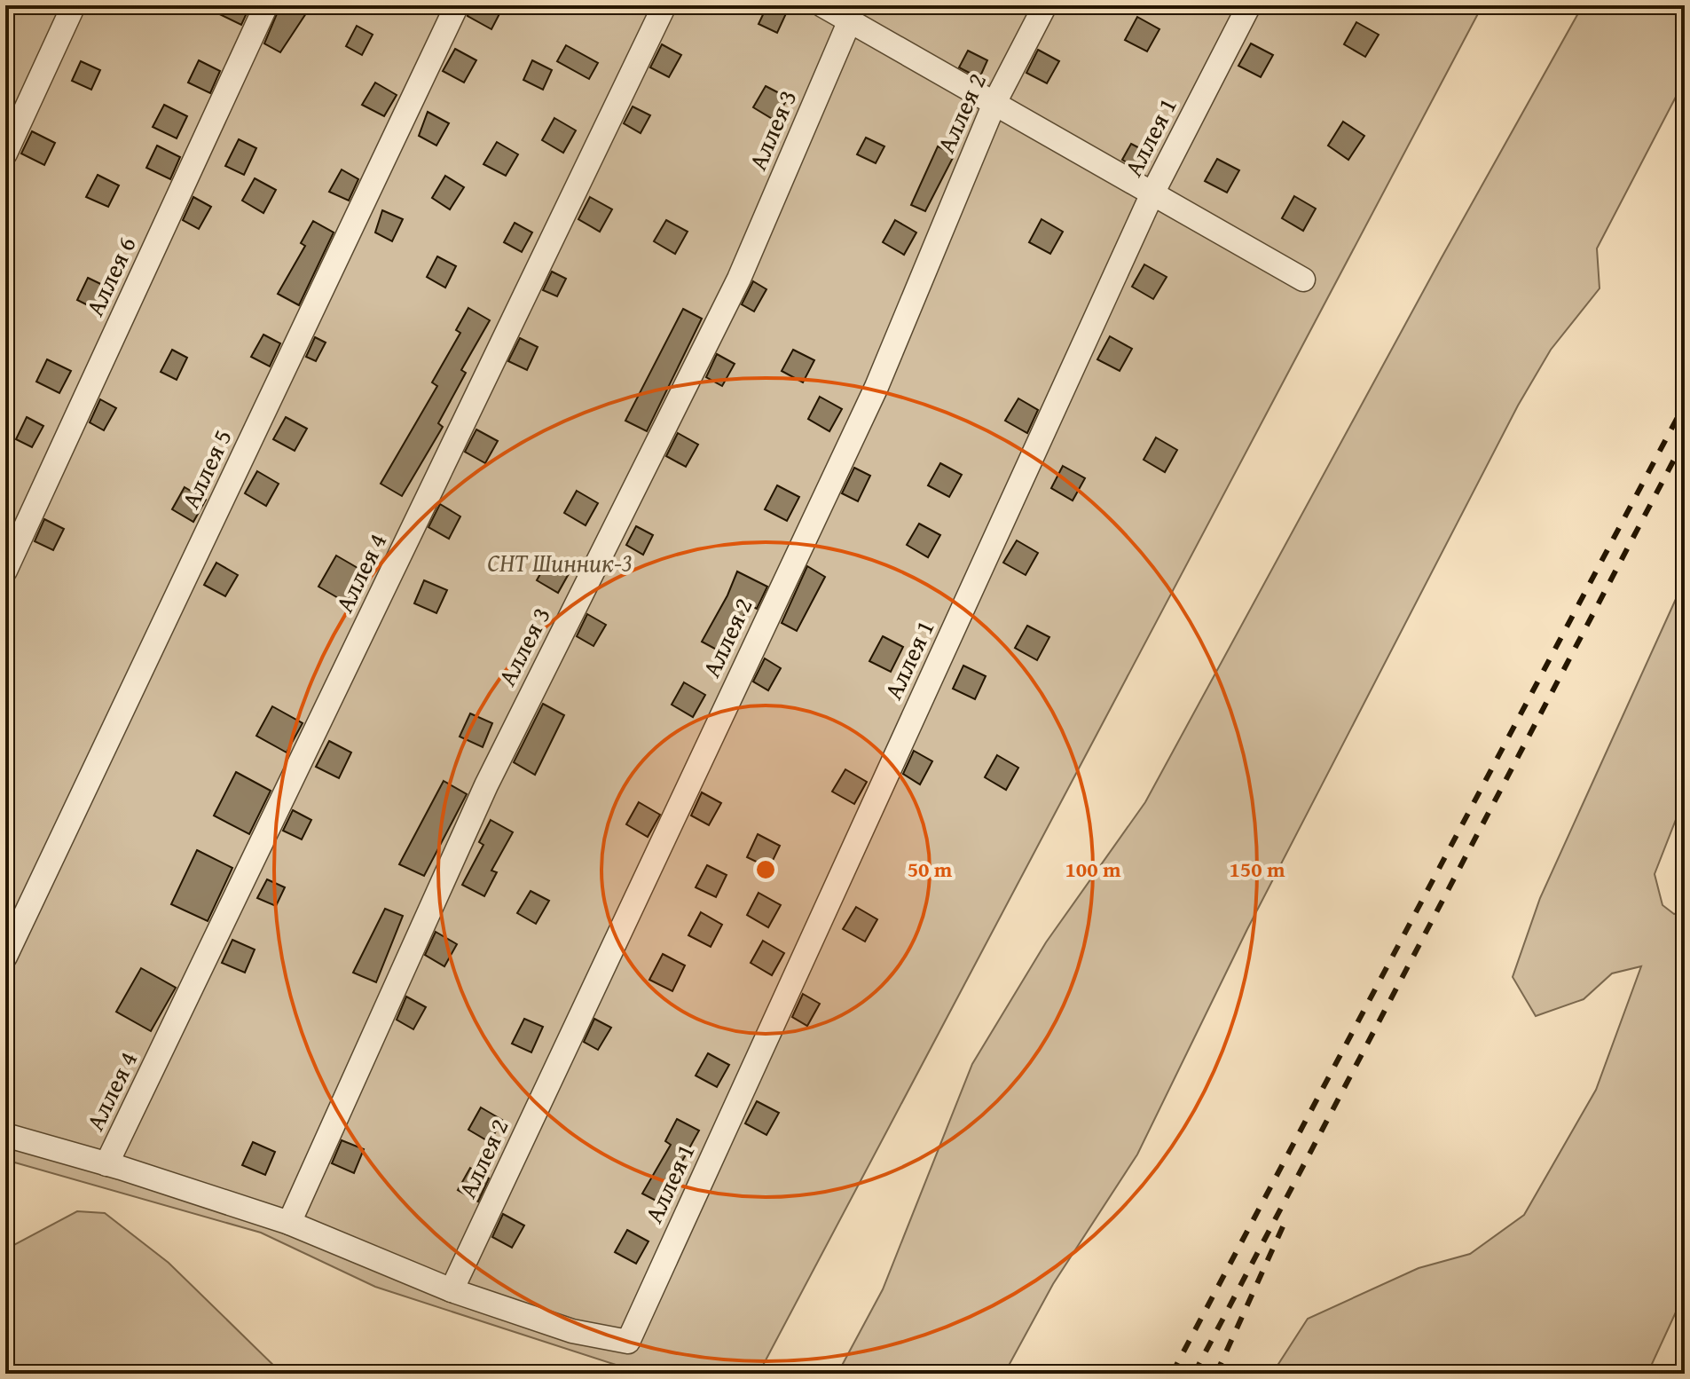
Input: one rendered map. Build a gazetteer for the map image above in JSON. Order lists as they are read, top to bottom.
{
  "streets": {
    "lane": [
      "Аллея 2",
      "Аллея 3",
      "Аллея 1",
      "Аллея 6",
      "Аллея 5",
      "Аллея 4"
    ]
  },
  "crossings": [
    ["Аллея 2", "Аллея 1"]
  ],
  "parks": ["СНТ Шинник-3"],
  "rings": ["50 m", "100 m", "150 m"]
}
